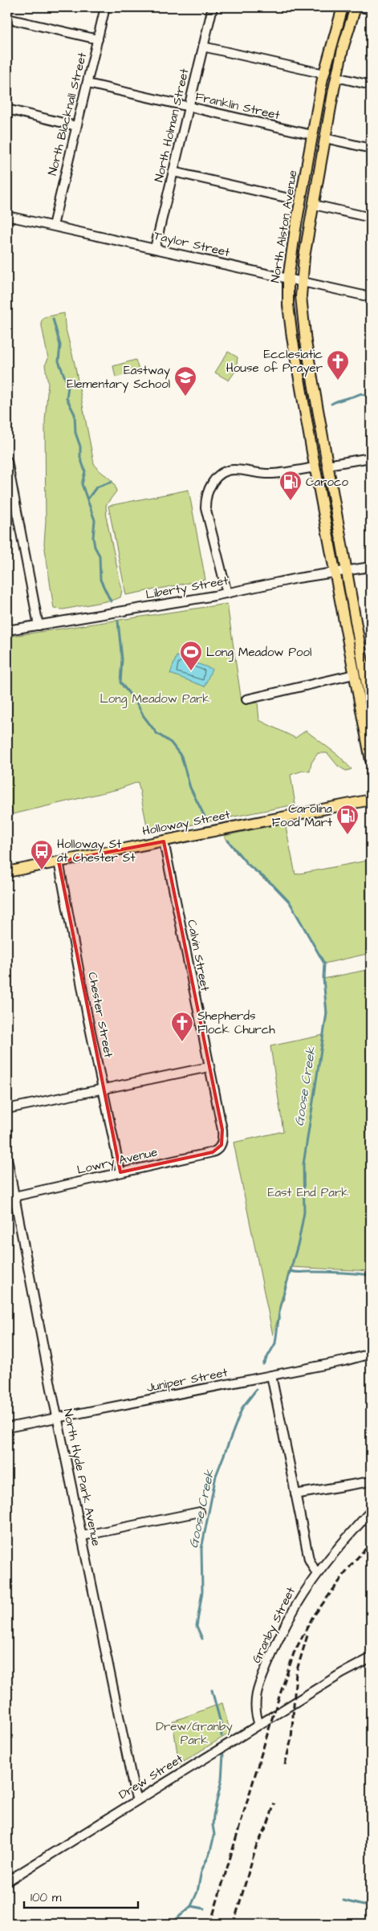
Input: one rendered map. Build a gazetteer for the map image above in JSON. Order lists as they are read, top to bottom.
{
  "streets": {
    "main road": ["North Alston Avenue", "Holloway Street"],
    "street": [
      "Franklin Street",
      "North Blacknall Street",
      "North Holman Street",
      "Taylor Street",
      "Liberty Street",
      "Calvin Street",
      "Chester Street",
      "Lowry Avenue",
      "Juniper Street",
      "North Hyde Park Avenue",
      "Granby Street",
      "Drew Street"
    ]
  },
  "crossings": [
    ["Franklin Street", "North Blacknall Street"],
    ["Franklin Street", "North Holman Street"],
    ["Franklin Street", "North Alston Avenue"],
    ["North Blacknall Street", "Taylor Street"],
    ["North Holman Street", "Taylor Street"],
    ["North Alston Avenue", "Taylor Street"],
    ["North Alston Avenue", "Liberty Street"],
    ["Holloway Street", "Calvin Street"],
    ["Holloway Street", "Chester Street"],
    ["Calvin Street", "Lowry Avenue"],
    ["Chester Street", "Lowry Avenue"],
    ["Lowry Avenue", "North Hyde Park Avenue"],
    ["Juniper Street", "North Hyde Park Avenue"],
    ["North Hyde Park Avenue", "Drew Street"],
    ["Granby Street", "Drew Street"]
  ],
  "water": ["Goose Creek"],
  "parks": ["Long Meadow Park", "East End Park", "Drew/Granby Park"],
  "places": {
    "church": ["Ecclesiatic House of Prayer", "Shepherds Flock Church"],
    "school or university": ["Eastway Elementary School"],
    "fuel station": ["Caroco", "Carolina Food Mart"],
    "sports": ["Long Meadow Pool"],
    "bus stop": ["Holloway St at Chester St"]
  },
  "scale_bar": "100 m"
}
